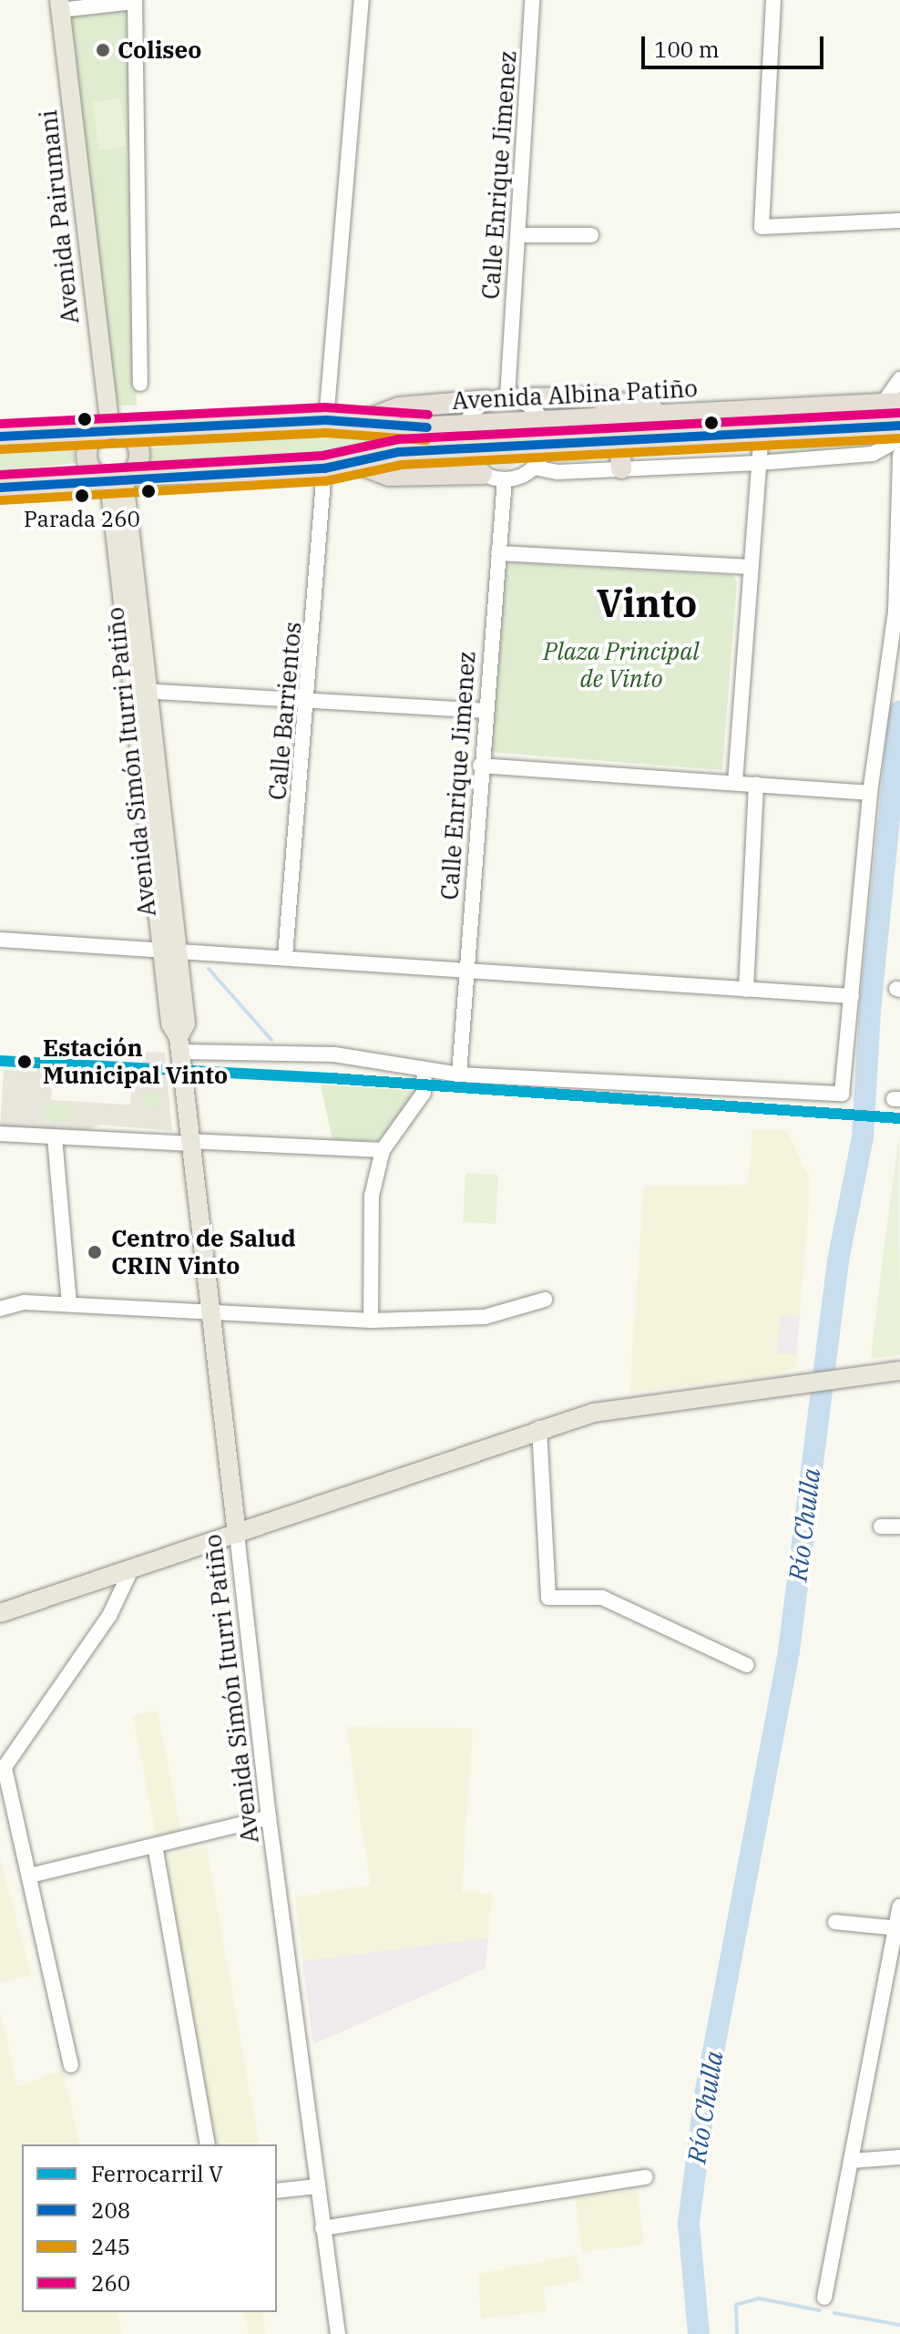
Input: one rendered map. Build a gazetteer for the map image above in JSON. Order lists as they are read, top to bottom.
{
  "streets": {
    "highway": ["Avenida Albina Patiño"],
    "main road": ["Avenida Pairumani", "Avenida Simón Iturri Patiño"],
    "street": ["Calle Enrique Jimenez", "Calle Barrientos"]
  },
  "crossings": [
    ["Avenida Pairumani", "Avenida Albina Patiño"],
    ["Avenida Pairumani", "Avenida Simón Iturri Patiño"],
    ["Avenida Albina Patiño", "Calle Barrientos"],
    ["Avenida Albina Patiño", "Avenida Simón Iturri Patiño"]
  ],
  "districts": ["Vinto"],
  "water": ["Río Chulla"],
  "parks": ["Plaza Principal de Vinto"],
  "places": [
    "Coliseo",
    "Parada 260",
    "Estación Municipal Vinto",
    "Centro de Salud CRIN Vinto"
  ],
  "lines": [
    "transit line 260",
    "transit line 208",
    "transit line 245",
    "rail line V"
  ],
  "legend": [
    "Ferrocarril V",
    "208",
    "245",
    "260"
  ],
  "scale_bar": "100 m"
}
